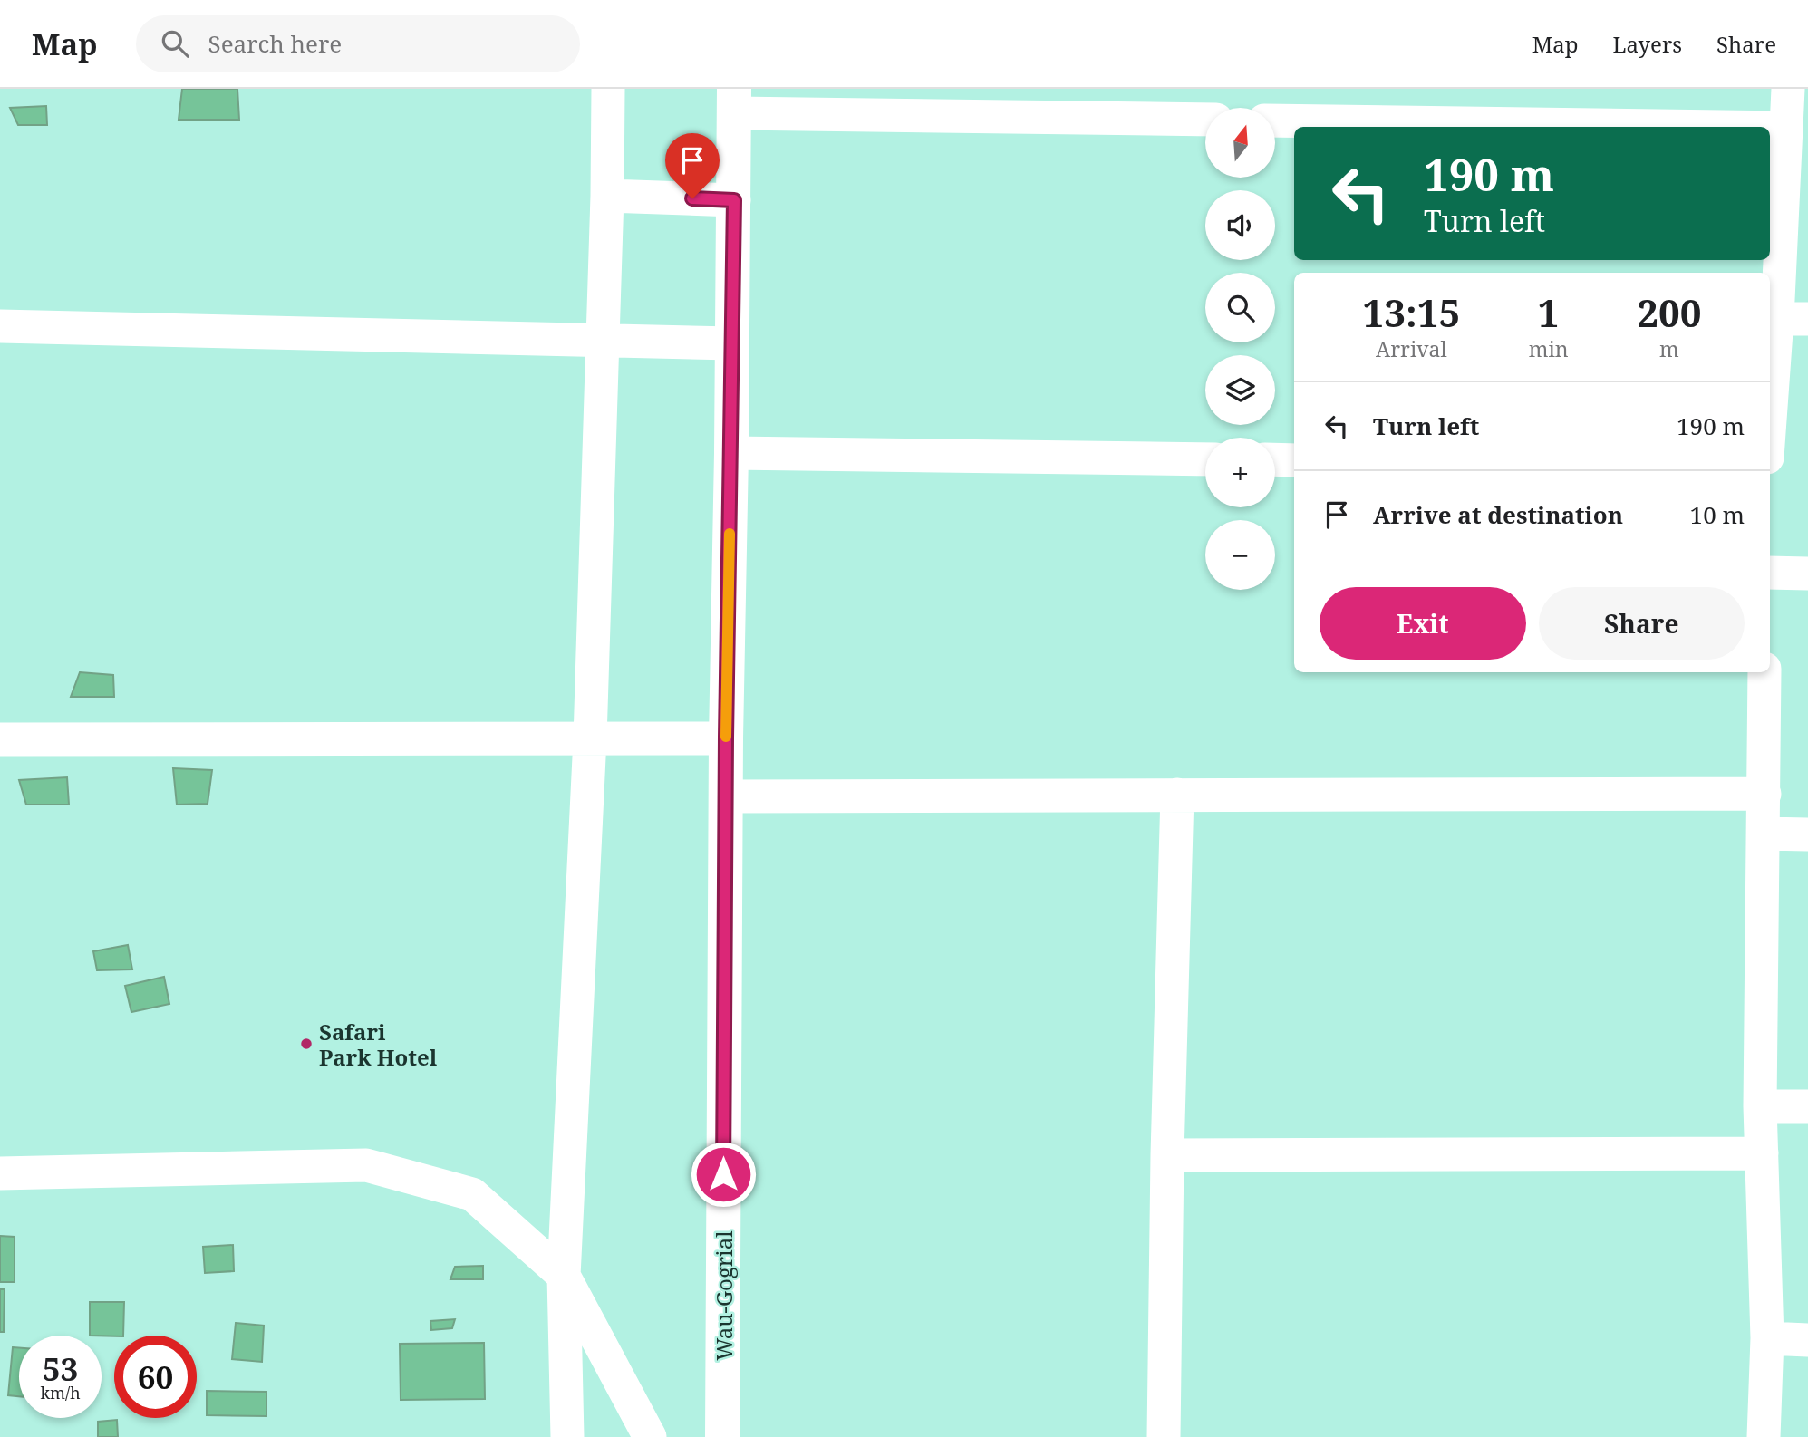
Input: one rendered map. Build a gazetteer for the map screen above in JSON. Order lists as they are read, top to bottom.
{
  "streets": {
    "main road": ["Wau-Gogrial"]
  },
  "places": ["Safari Park Hotel"],
  "north": "top",
  "page": {
    "header": "Map",
    "search": "Search here",
    "nav": ["Map", "Layers", "Share"],
    "map_buttons": ["+", "−"],
    "turn": ["190 m", "Turn left"],
    "eta": [
      "13:15",
      "Arrival",
      "1",
      "min",
      "200",
      "m"
    ],
    "list": [
      {
        "name": "Turn left",
        "value": "190 m"
      },
      {
        "name": "Arrive at destination",
        "value": "10 m"
      }
    ],
    "buttons": ["Exit", "Share"],
    "speed": "53 km/h",
    "limit": "60"
  }
}
